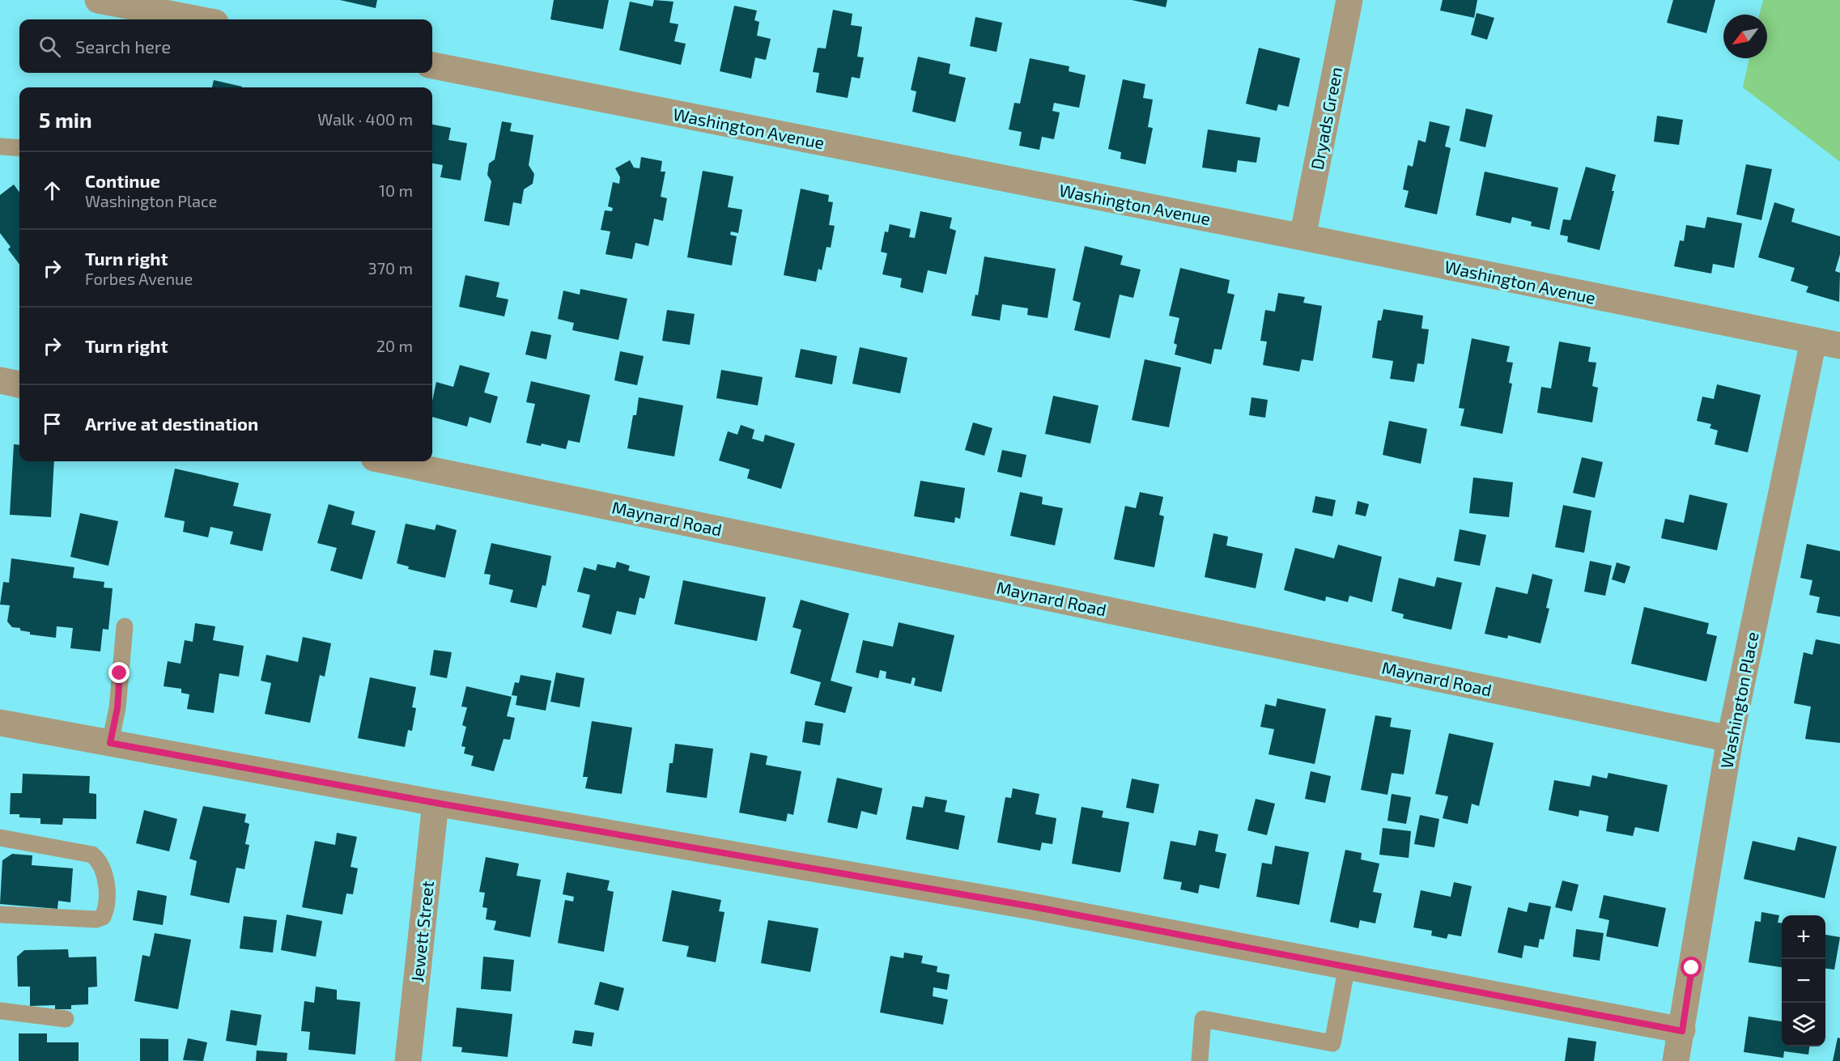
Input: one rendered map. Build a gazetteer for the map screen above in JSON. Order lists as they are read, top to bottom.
{
  "streets": {
    "street": [
      "Dryads Green",
      "Washington Avenue",
      "Maynard Road",
      "Washington Place",
      "Jewett Street"
    ]
  },
  "crossings": [
    ["Dryads Green", "Washington Avenue"],
    ["Washington Avenue", "Washington Place"],
    ["Maynard Road", "Washington Place"]
  ],
  "north": "bottom left",
  "page": {
    "search": "Search here",
    "heading": ["5 min", "Walk · 400 m"],
    "list": [
      ["Continue", "Washington Place", "10 m"],
      ["Turn right", "Forbes Avenue", "370 m"],
      ["Turn right", "20 m"],
      "Arrive at destination"
    ],
    "map_buttons": ["+", "−"]
  }
}
